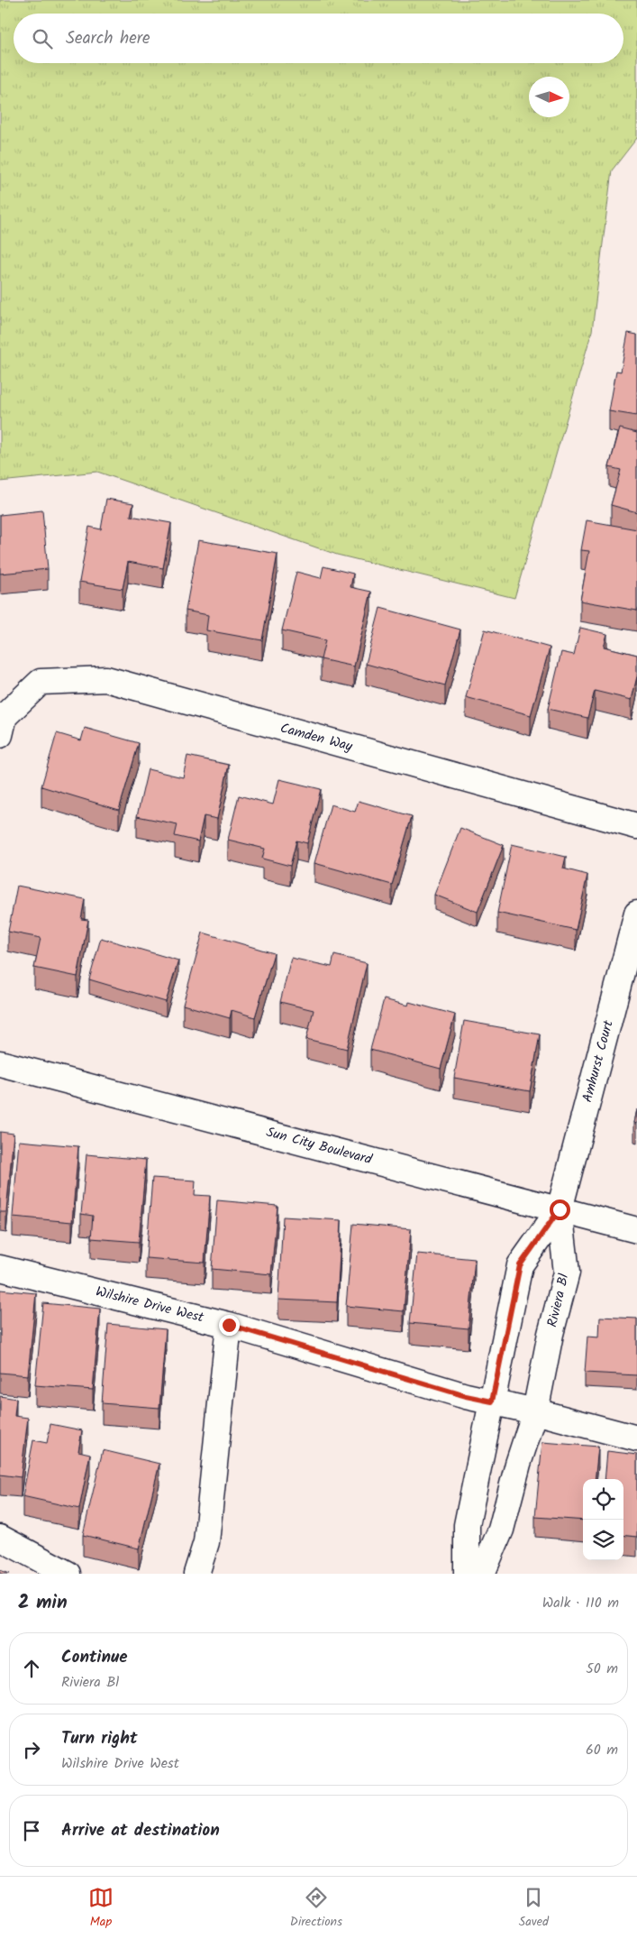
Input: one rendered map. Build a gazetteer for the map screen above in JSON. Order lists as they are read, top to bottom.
{
  "streets": {
    "street": [
      "Camden Way",
      "Amhurst Court",
      "Sun City Boulevard",
      "Riviera Bl",
      "Wilshire Drive West"
    ]
  },
  "crossings": [
    ["Amhurst Court", "Sun City Boulevard"],
    ["Amhurst Court", "Riviera Bl"],
    ["Sun City Boulevard", "Riviera Bl"],
    ["Riviera Bl", "Wilshire Drive West"]
  ],
  "north": "right",
  "page": {
    "search": "Search here",
    "heading": ["2 min", "Walk · 110 m"],
    "list": [
      ["Continue", "Riviera Bl", "50 m"],
      ["Turn right", "Wilshire Drive West", "60 m"],
      "Arrive at destination"
    ],
    "nav": ["Map", "Directions", "Saved"]
  }
}
